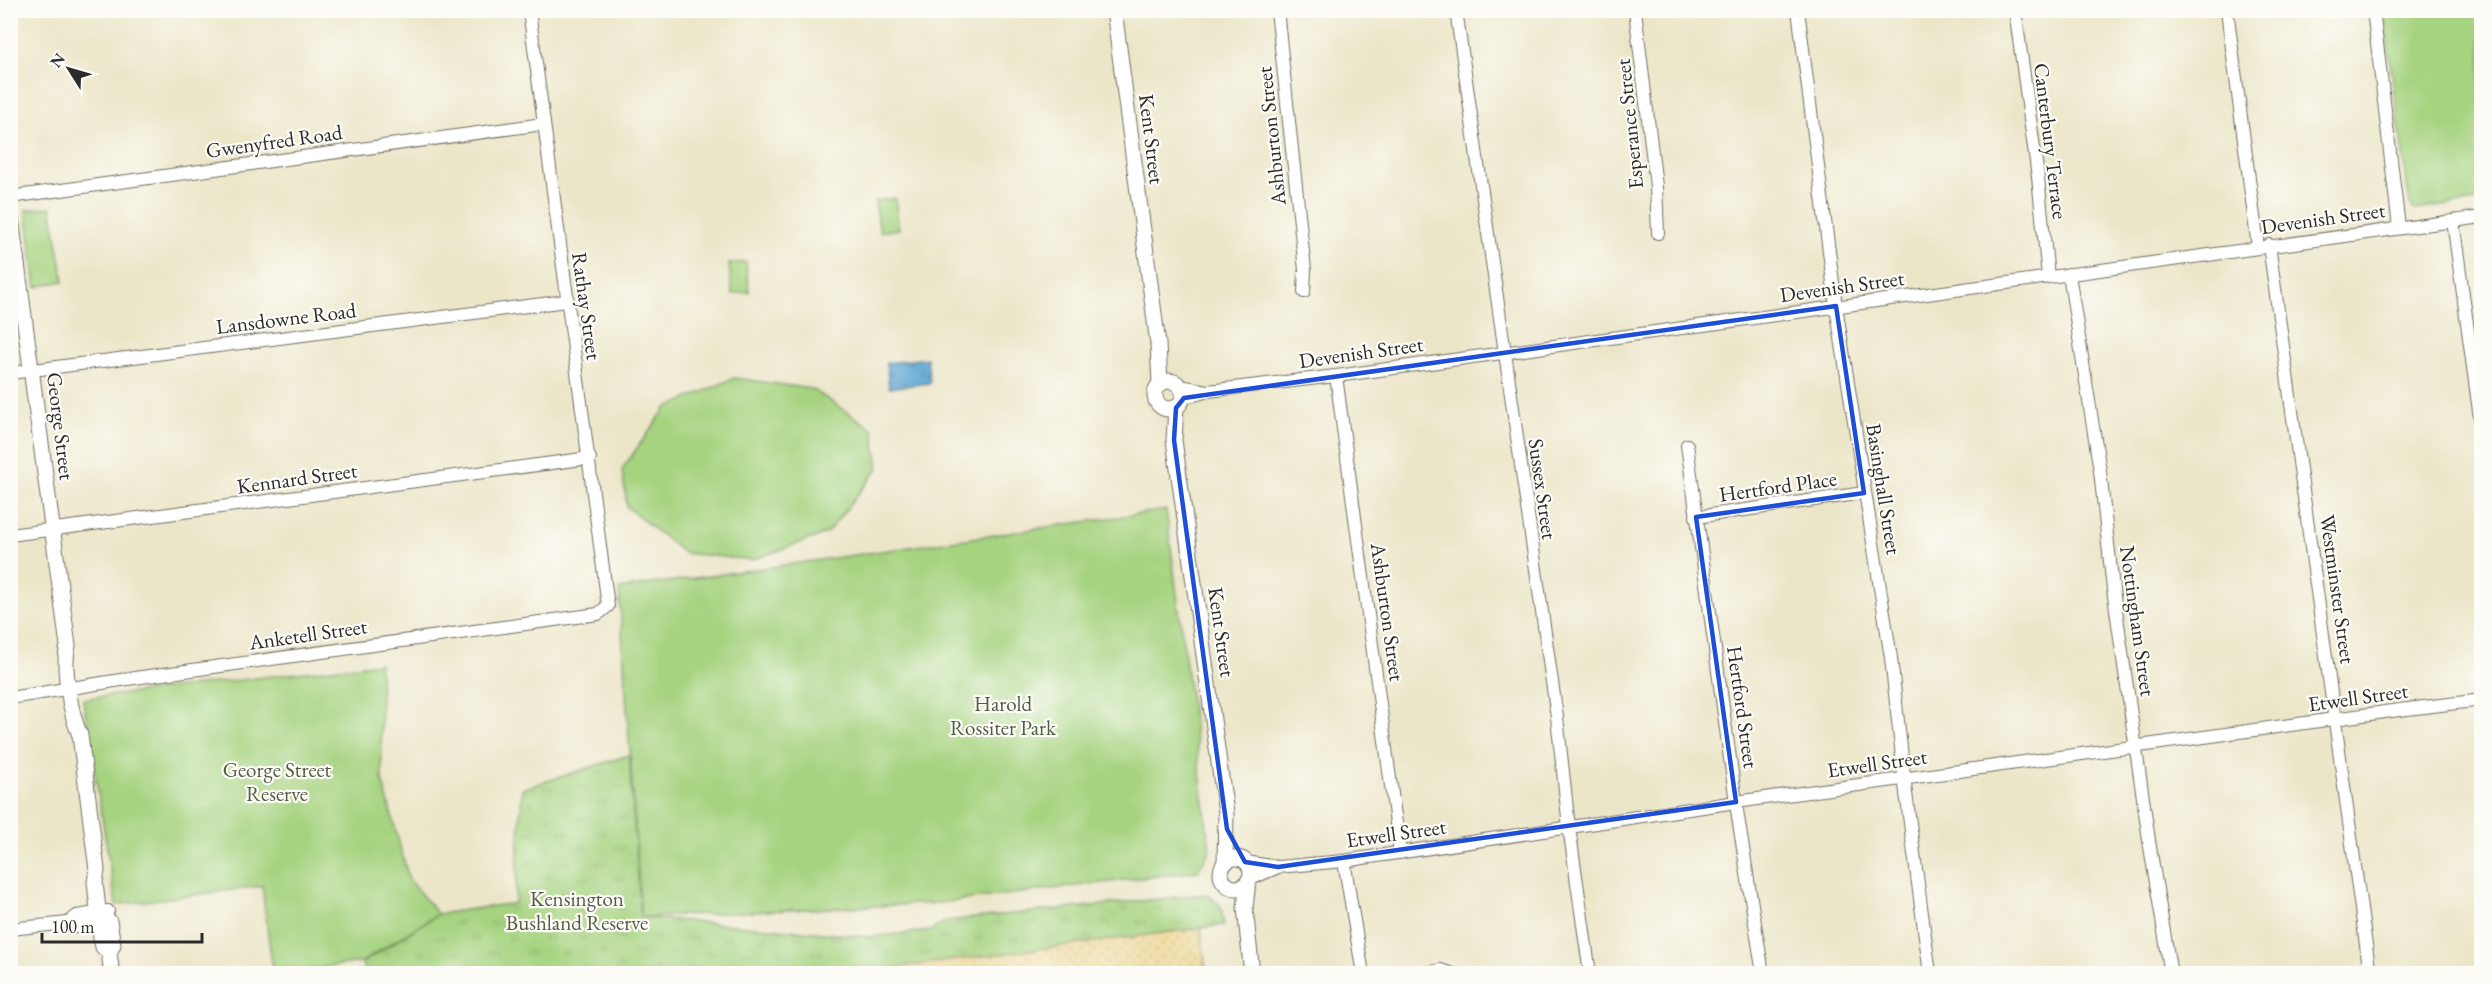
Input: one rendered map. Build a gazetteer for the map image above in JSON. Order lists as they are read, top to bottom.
{
  "streets": {
    "main road": ["Kent Street", "George Street"],
    "street": [
      "Esperance Street",
      "Ashburton Street",
      "Gwenyfred Road",
      "Canterbury Terrace",
      "Devenish Street",
      "Rathay Street",
      "Lansdowne Road",
      "Kennard Street",
      "Hertford Place",
      "Sussex Street",
      "Basinghall Street",
      "Westminster Street",
      "Nottingham Street",
      "Anketell Street",
      "Etwell Street",
      "Hertford Street"
    ]
  },
  "crossings": [
    ["Ashburton Street", "Devenish Street"],
    ["Ashburton Street", "Etwell Street"],
    ["Kent Street", "Devenish Street"],
    ["Kent Street", "Etwell Street"],
    ["Gwenyfred Road", "Rathay Street"],
    ["Canterbury Terrace", "Devenish Street"],
    ["Devenish Street", "Sussex Street"],
    ["Devenish Street", "Basinghall Street"],
    ["Devenish Street", "Westminster Street"],
    ["Devenish Street", "Nottingham Street"],
    ["Rathay Street", "Lansdowne Road"],
    ["Rathay Street", "Kennard Street"],
    ["Rathay Street", "Anketell Street"],
    ["Lansdowne Road", "George Street"],
    ["George Street", "Kennard Street"],
    ["George Street", "Anketell Street"],
    ["Hertford Place", "Basinghall Street"],
    ["Hertford Place", "Hertford Street"],
    ["Sussex Street", "Etwell Street"],
    ["Basinghall Street", "Etwell Street"],
    ["Westminster Street", "Etwell Street"],
    ["Nottingham Street", "Etwell Street"],
    ["Etwell Street", "Hertford Street"]
  ],
  "parks": ["Harold Rossiter Park", "George Street Reserve", "Kensington Bushland Reserve"],
  "scale_bar": "100 m",
  "north": "top left"
}
